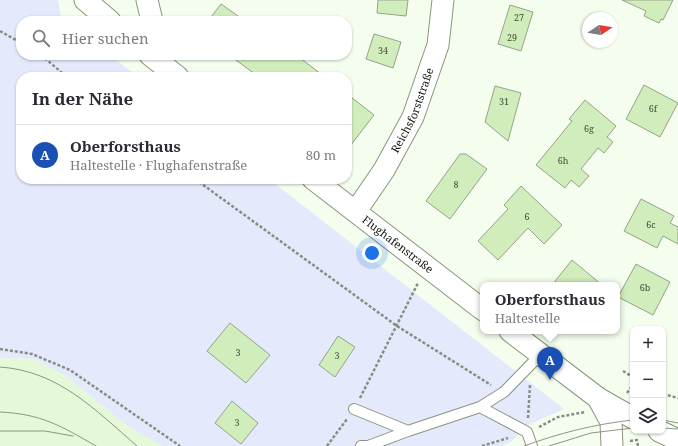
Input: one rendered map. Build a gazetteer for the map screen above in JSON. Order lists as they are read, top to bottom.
{
  "streets": {
    "street": ["Reichsforststraße", "Flughafenstraße"]
  },
  "crossings": [
    ["Reichsforststraße", "Flughafenstraße"]
  ],
  "house_numbers": [
    "27",
    "29",
    "34",
    "31",
    "6f",
    "6g",
    "6h",
    "8",
    "6",
    "6c",
    "6b",
    "3",
    "3",
    "3"
  ],
  "north": "right",
  "page": {
    "search": "Hier suchen",
    "heading": "In der Nähe",
    "list": [
      {
        "mark": "A",
        "name": "Oberforsthaus",
        "note": "Haltestelle · Flughafenstraße",
        "value": "80 m"
      }
    ],
    "popup": ["Oberforsthaus", "Haltestelle"],
    "map_buttons": ["+", "−"],
    "pins": "A"
  }
}
